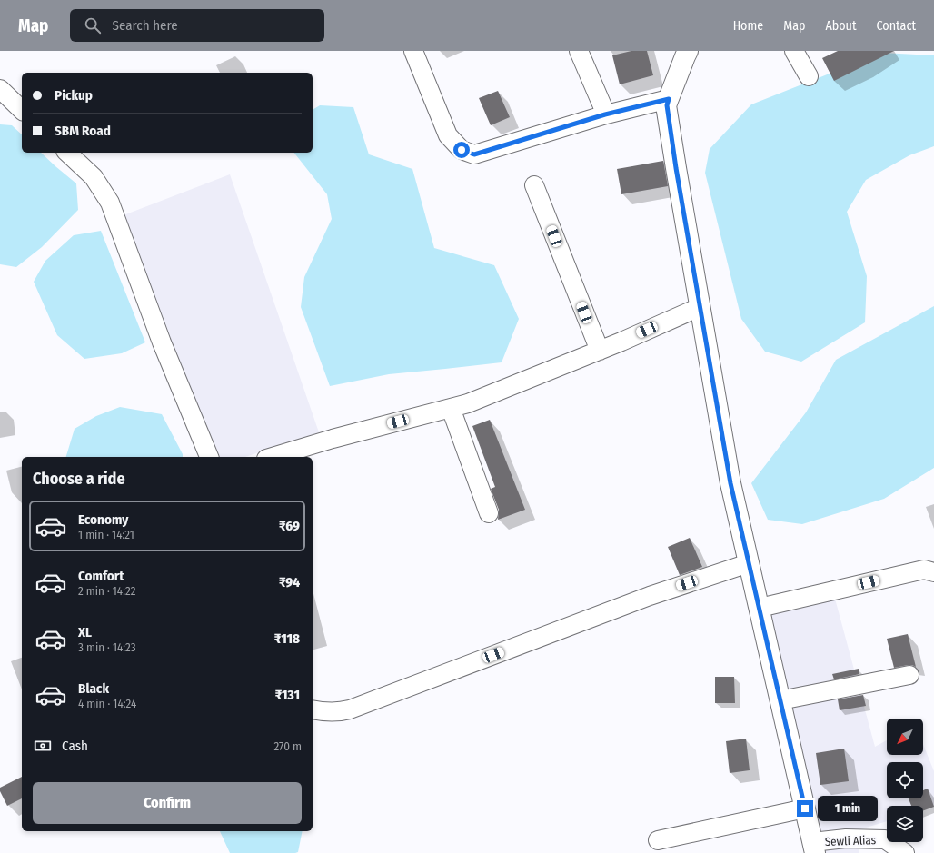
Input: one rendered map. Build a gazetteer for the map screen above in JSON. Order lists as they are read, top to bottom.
{
  "streets": {
    "street": ["Sewli Alias"]
  },
  "north": "bottom left",
  "page": {
    "header": "Map",
    "search": "Search here",
    "nav": [
      "Home",
      "Map",
      "About",
      "Contact"
    ],
    "banner": ["Pickup", "SBM Road"],
    "heading": "Choose a ride",
    "list": [
      {
        "name": "Economy",
        "note": "1 min · 14:21",
        "value": "₹69"
      },
      {
        "name": "Comfort",
        "note": "2 min · 14:22",
        "value": "₹94"
      },
      {
        "name": "XL",
        "note": "3 min · 14:23",
        "value": "₹118"
      },
      {
        "name": "Black",
        "note": "4 min · 14:24",
        "value": "₹131"
      }
    ],
    "pay": ["Cash", "270 m"],
    "buttons": "Confirm",
    "bubble": "1 min"
  }
}
